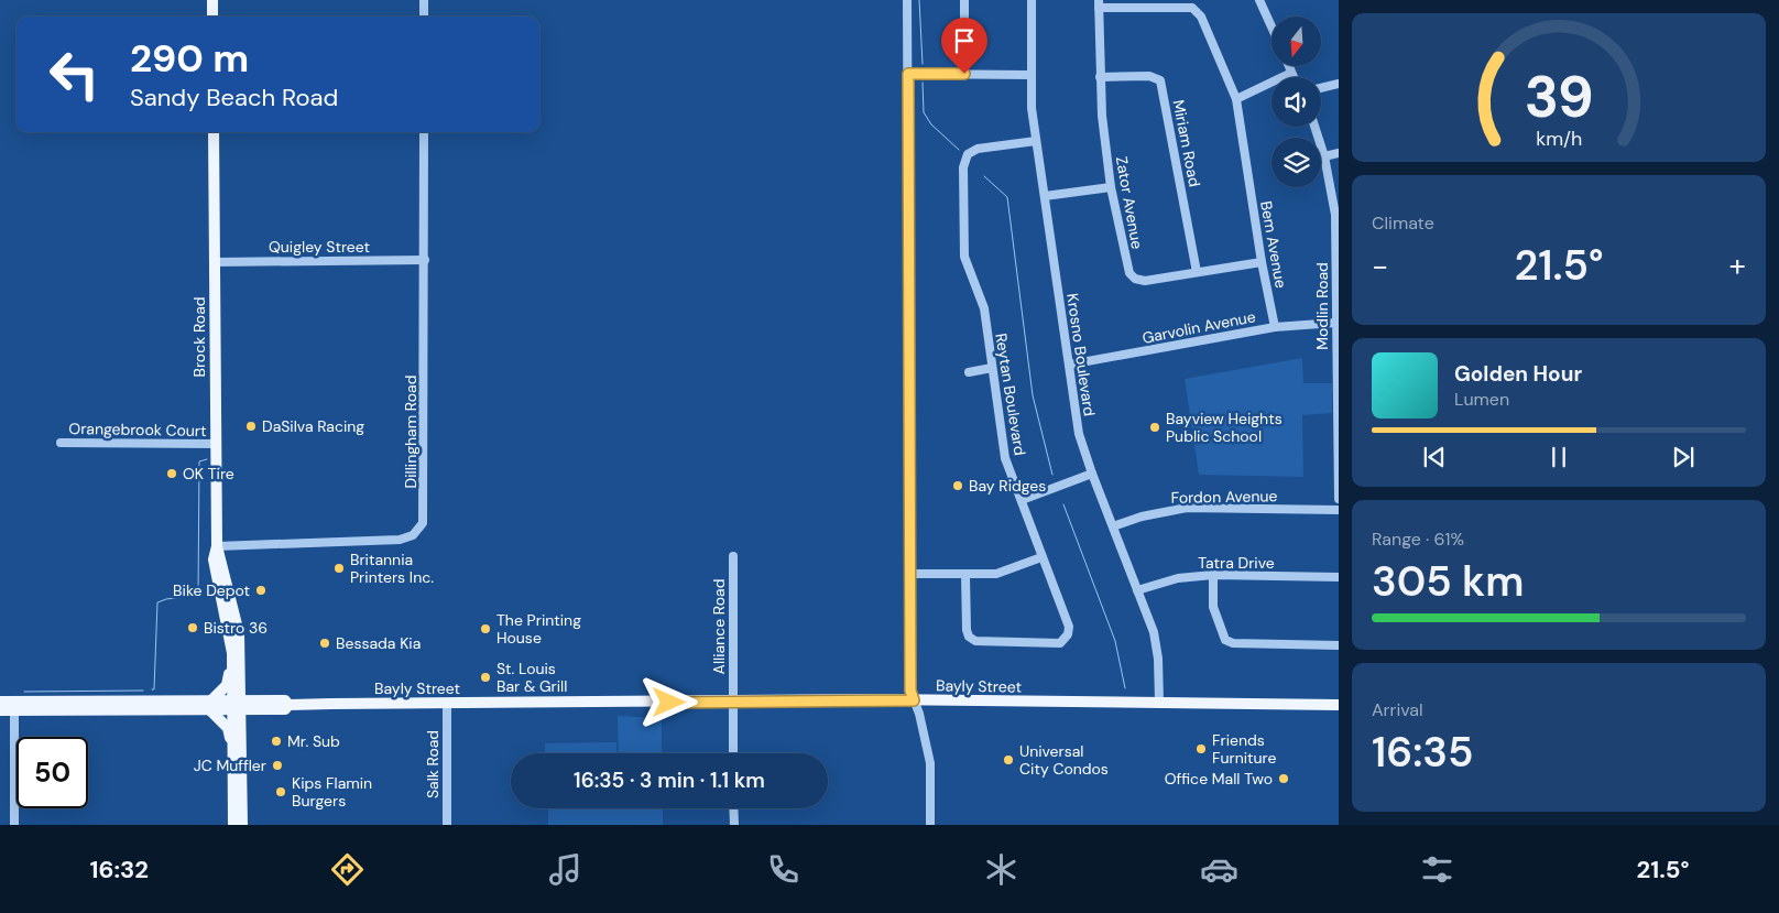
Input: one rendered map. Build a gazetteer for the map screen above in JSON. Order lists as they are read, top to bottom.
{
  "streets": {
    "main road": ["Brock Road", "Bayly Street"],
    "street": [
      "Miriam Road",
      "Zator Avenue",
      "Bem Avenue",
      "Quigley Street",
      "Modlin Road",
      "Garvolin Avenue",
      "Krosno Boulevard",
      "Reytan Boulevard",
      "Orangebrook Court",
      "Dillingham Road",
      "Fordon Avenue",
      "Tatra Drive",
      "Alliance Road",
      "Salk Road"
    ]
  },
  "crossings": [
    ["Miriam Road", "Zator Avenue"],
    ["Zator Avenue", "Bem Avenue"],
    ["Bem Avenue", "Garvolin Avenue"],
    ["Quigley Street", "Brock Road"],
    ["Quigley Street", "Dillingham Road"],
    ["Modlin Road", "Garvolin Avenue"],
    ["Garvolin Avenue", "Krosno Boulevard"],
    ["Brock Road", "Orangebrook Court"],
    ["Brock Road", "Dillingham Road"],
    ["Brock Road", "Bayly Street"],
    ["Krosno Boulevard", "Reytan Boulevard"],
    ["Krosno Boulevard", "Fordon Avenue"],
    ["Krosno Boulevard", "Tatra Drive"],
    ["Krosno Boulevard", "Bayly Street"],
    ["Alliance Road", "Bayly Street"],
    ["Bayly Street", "Salk Road"]
  ],
  "places": [
    "DaSilva Racing",
    "Bayview Heights Public School",
    "OK Tire",
    "Bay Ridges",
    "Britannia Printers Inc.",
    "Bike Depot",
    "Bistro 36",
    "The Printing House",
    "Bessada Kia",
    "St. Louis Bar & Grill",
    "Mr. Sub",
    "Friends Furniture",
    "Universal City Condos",
    "JC Muffler",
    "Office Mall Two",
    "Kips Flamin Burgers"
  ],
  "north": "bottom",
  "page": {
    "turn": ["290 m", "Sandy Beach Road"],
    "tile": [
      "Climate",
      ["Range · 61%", "305 km"],
      ["Arrival", "16:35"]
    ],
    "heat": ["−", "21.5°", "+"],
    "song": ["Golden Hour", "Lumen"],
    "limit": "50",
    "trip": "16:35 · 3 min · 1.1 km",
    "tabs": ["16:32", "21.5°"],
    "gauge": ["39", "km/h"]
  }
}
